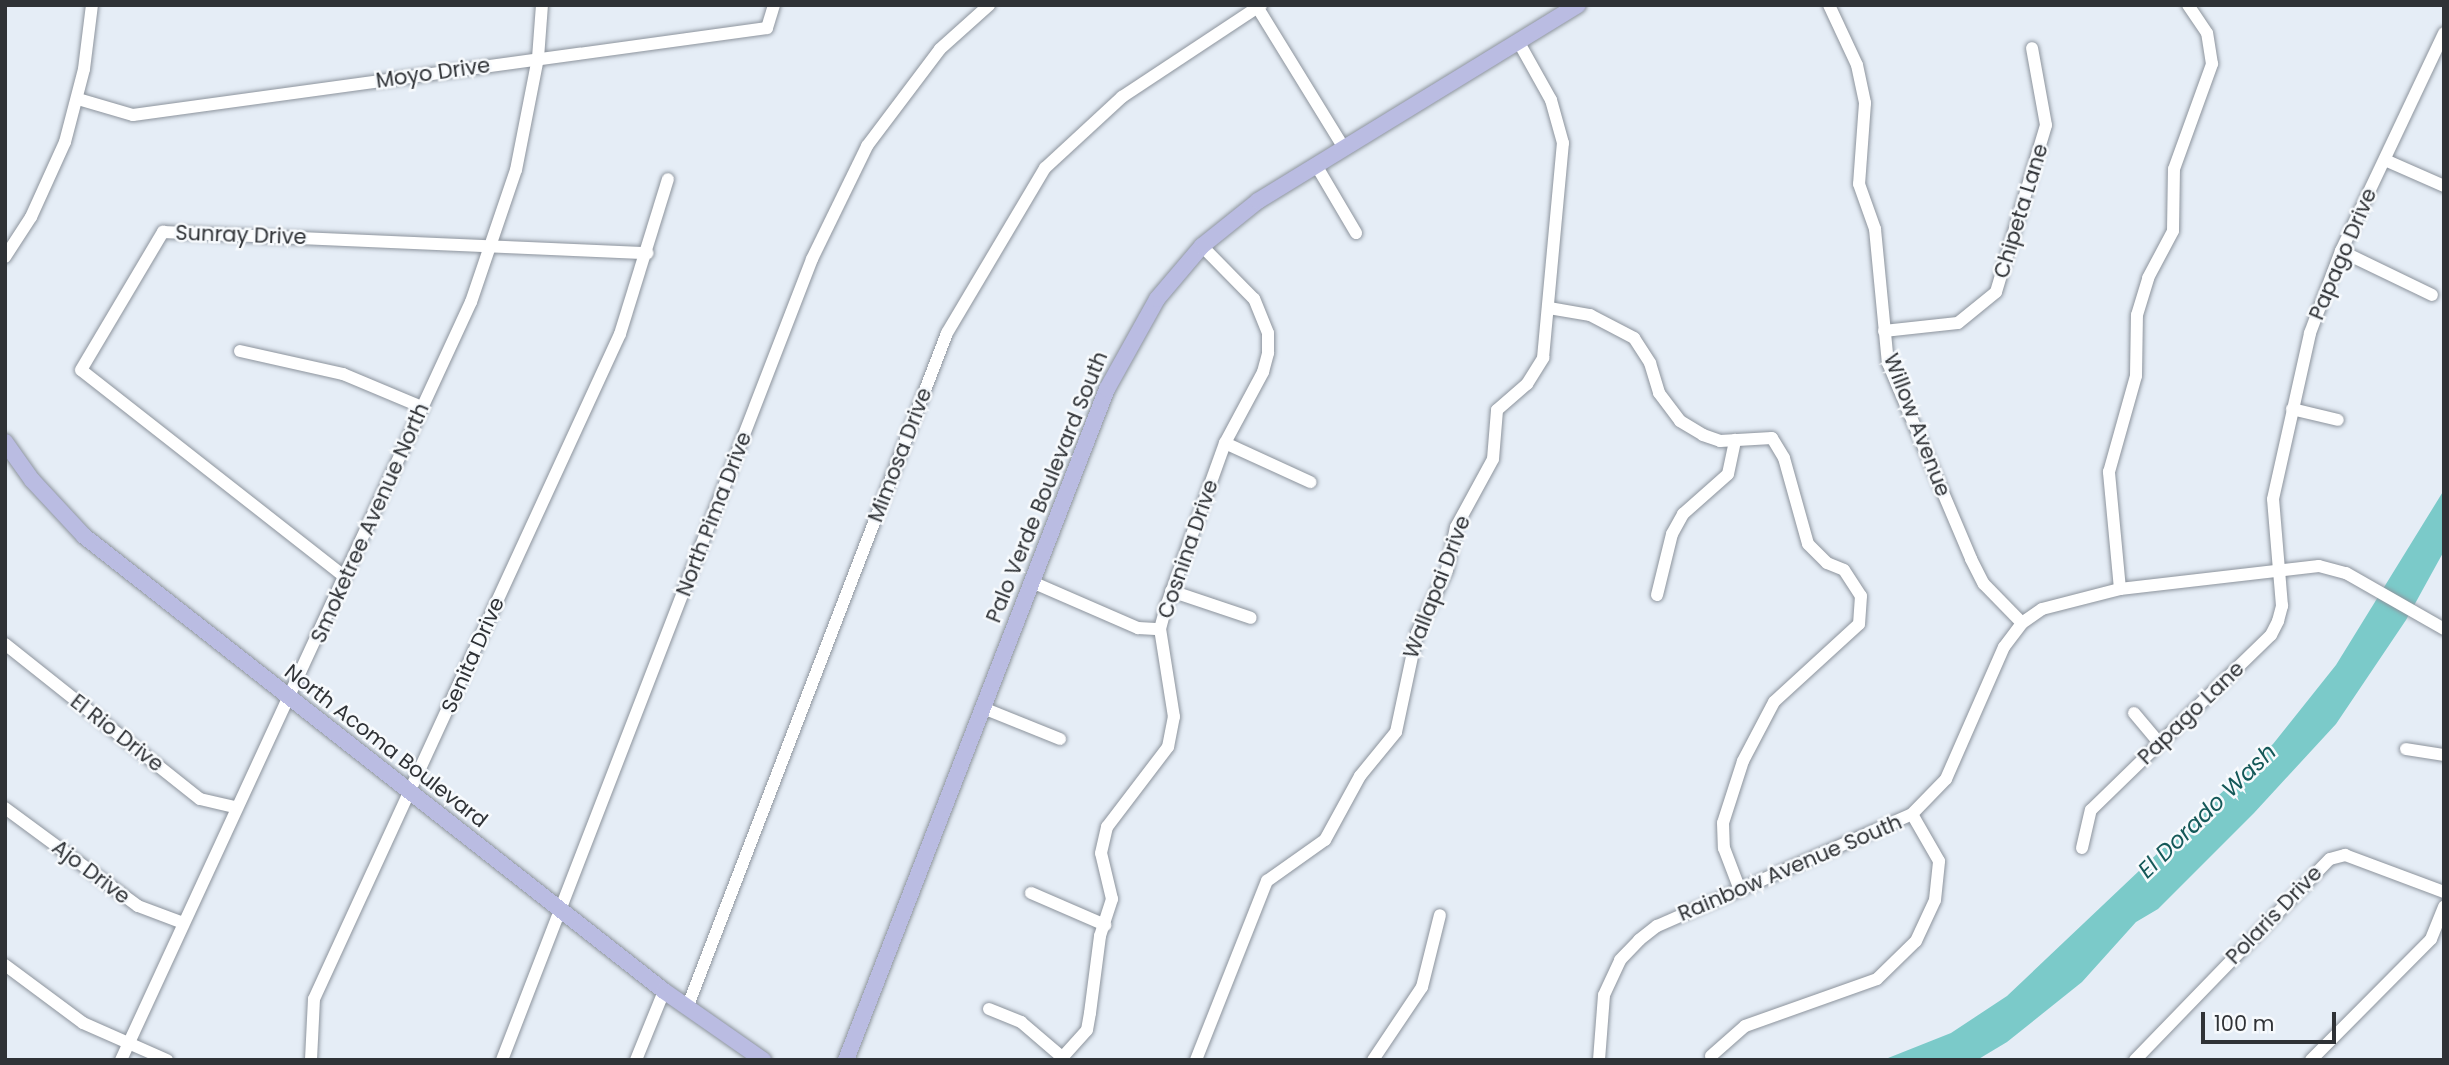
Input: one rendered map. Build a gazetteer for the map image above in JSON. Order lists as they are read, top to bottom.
{
  "streets": {
    "main road": ["Palo Verde Boulevard South", "North Acoma Boulevard"],
    "street": [
      "Moyo Drive",
      "Chipeta Lane",
      "Sunray Drive",
      "Papago Drive",
      "Willow Avenue",
      "Mimosa Drive",
      "North Pima Drive",
      "Smoketree Avenue North",
      "Cosnina Drive",
      "Wallapai Drive",
      "Senita Drive",
      "Papago Lane",
      "El Rio Drive",
      "Rainbow Avenue South",
      "Ajo Drive",
      "Polaris Drive"
    ]
  },
  "crossings": [
    ["Moyo Drive", "Smoketree Avenue North"],
    ["Chipeta Lane", "Willow Avenue"],
    ["Sunray Drive", "Smoketree Avenue North"],
    ["Sunray Drive", "Senita Drive"],
    ["Papago Drive", "Papago Lane"],
    ["Papago Drive", "Rainbow Avenue South"],
    ["Willow Avenue", "Rainbow Avenue South"],
    ["Mimosa Drive", "North Acoma Boulevard"],
    ["Palo Verde Boulevard South", "Cosnina Drive"],
    ["Palo Verde Boulevard South", "Wallapai Drive"],
    ["North Pima Drive", "North Acoma Boulevard"],
    ["Smoketree Avenue North", "El Rio Drive"],
    ["Smoketree Avenue North", "North Acoma Boulevard"],
    ["Smoketree Avenue North", "Ajo Drive"],
    ["Senita Drive", "North Acoma Boulevard"],
    ["Papago Lane", "Rainbow Avenue South"]
  ],
  "water": ["El Dorado Wash"],
  "scale_bar": "100 m"
}
